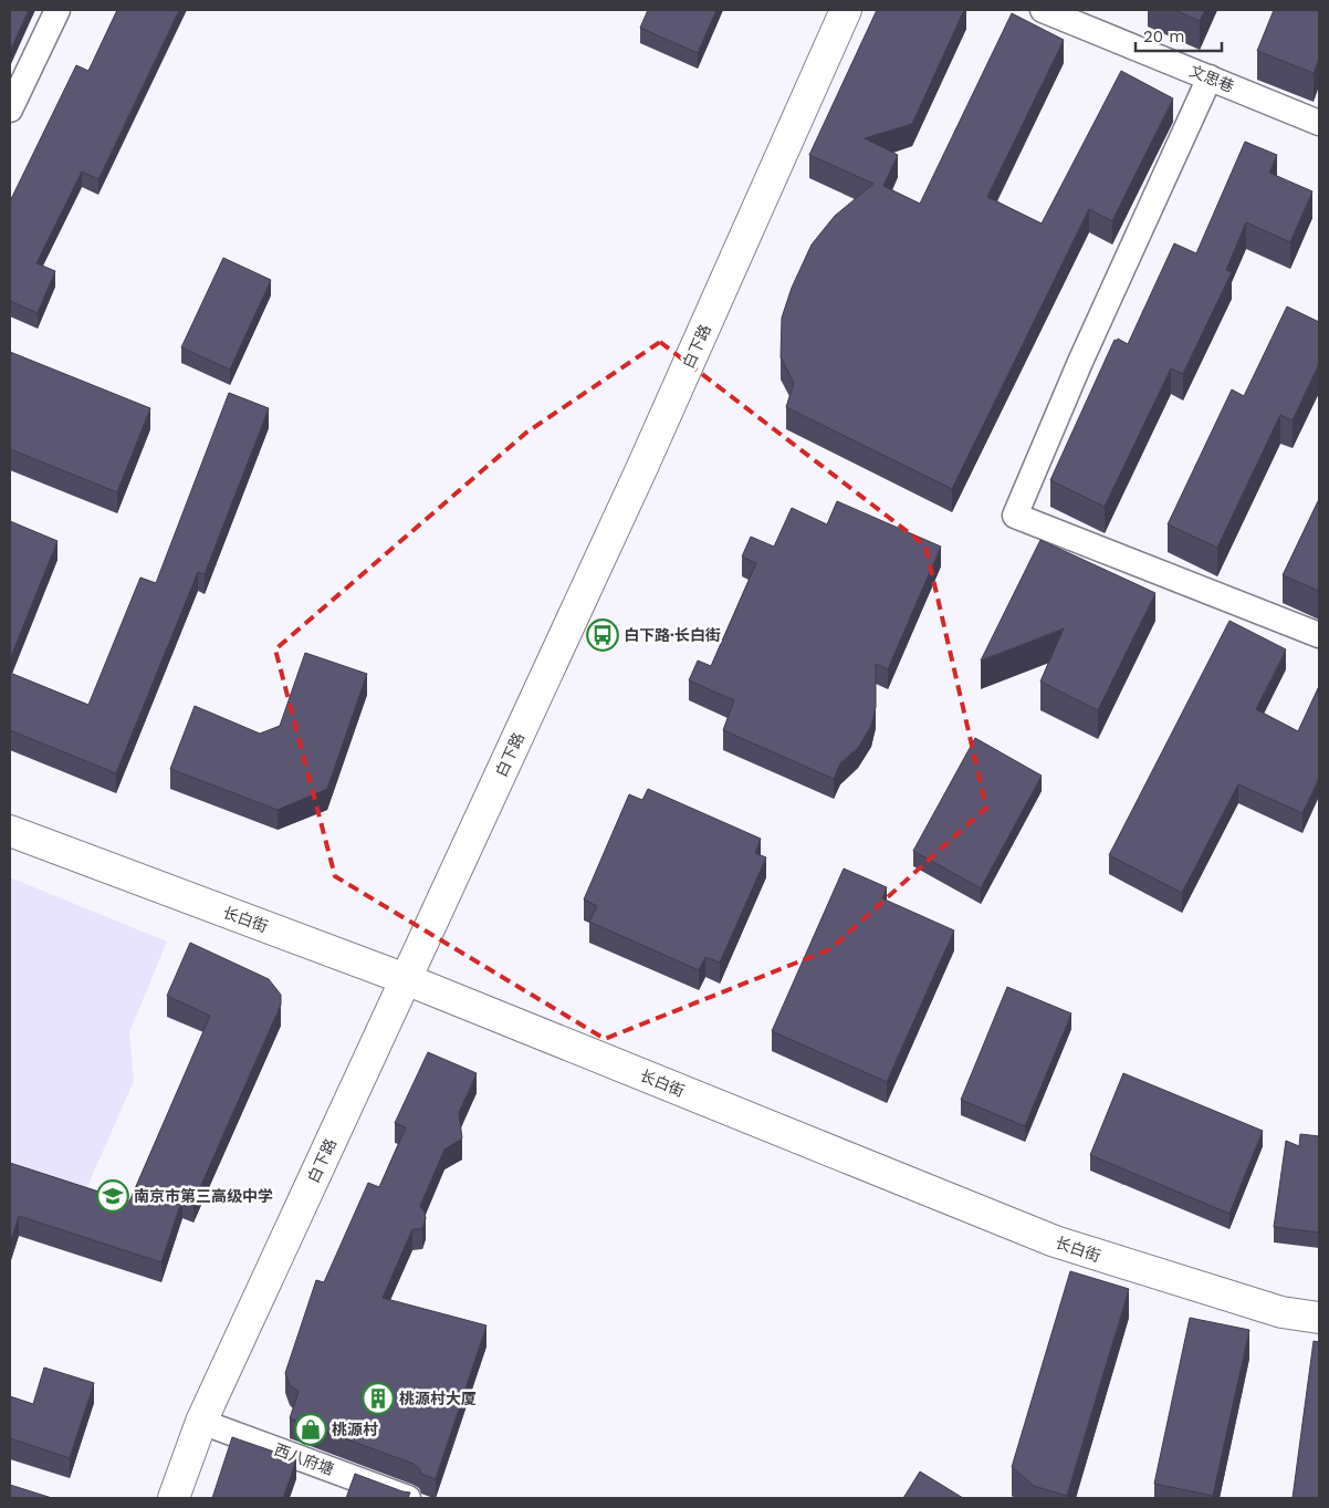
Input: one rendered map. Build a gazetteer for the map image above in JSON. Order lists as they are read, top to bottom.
{
  "streets": {
    "main road": ["白下路", "长白街"],
    "street": ["文思巷", "西八府塘"]
  },
  "crossings": [
    ["白下路", "长白街"],
    ["白下路", "西八府塘"]
  ],
  "places": {
    "bus stop": ["白下路·长白街"],
    "school or university": ["南京市第三高级中学"],
    "building": ["桃源村大厦"],
    "shop": ["桃源村"]
  },
  "scale_bar": "20 m"
}
